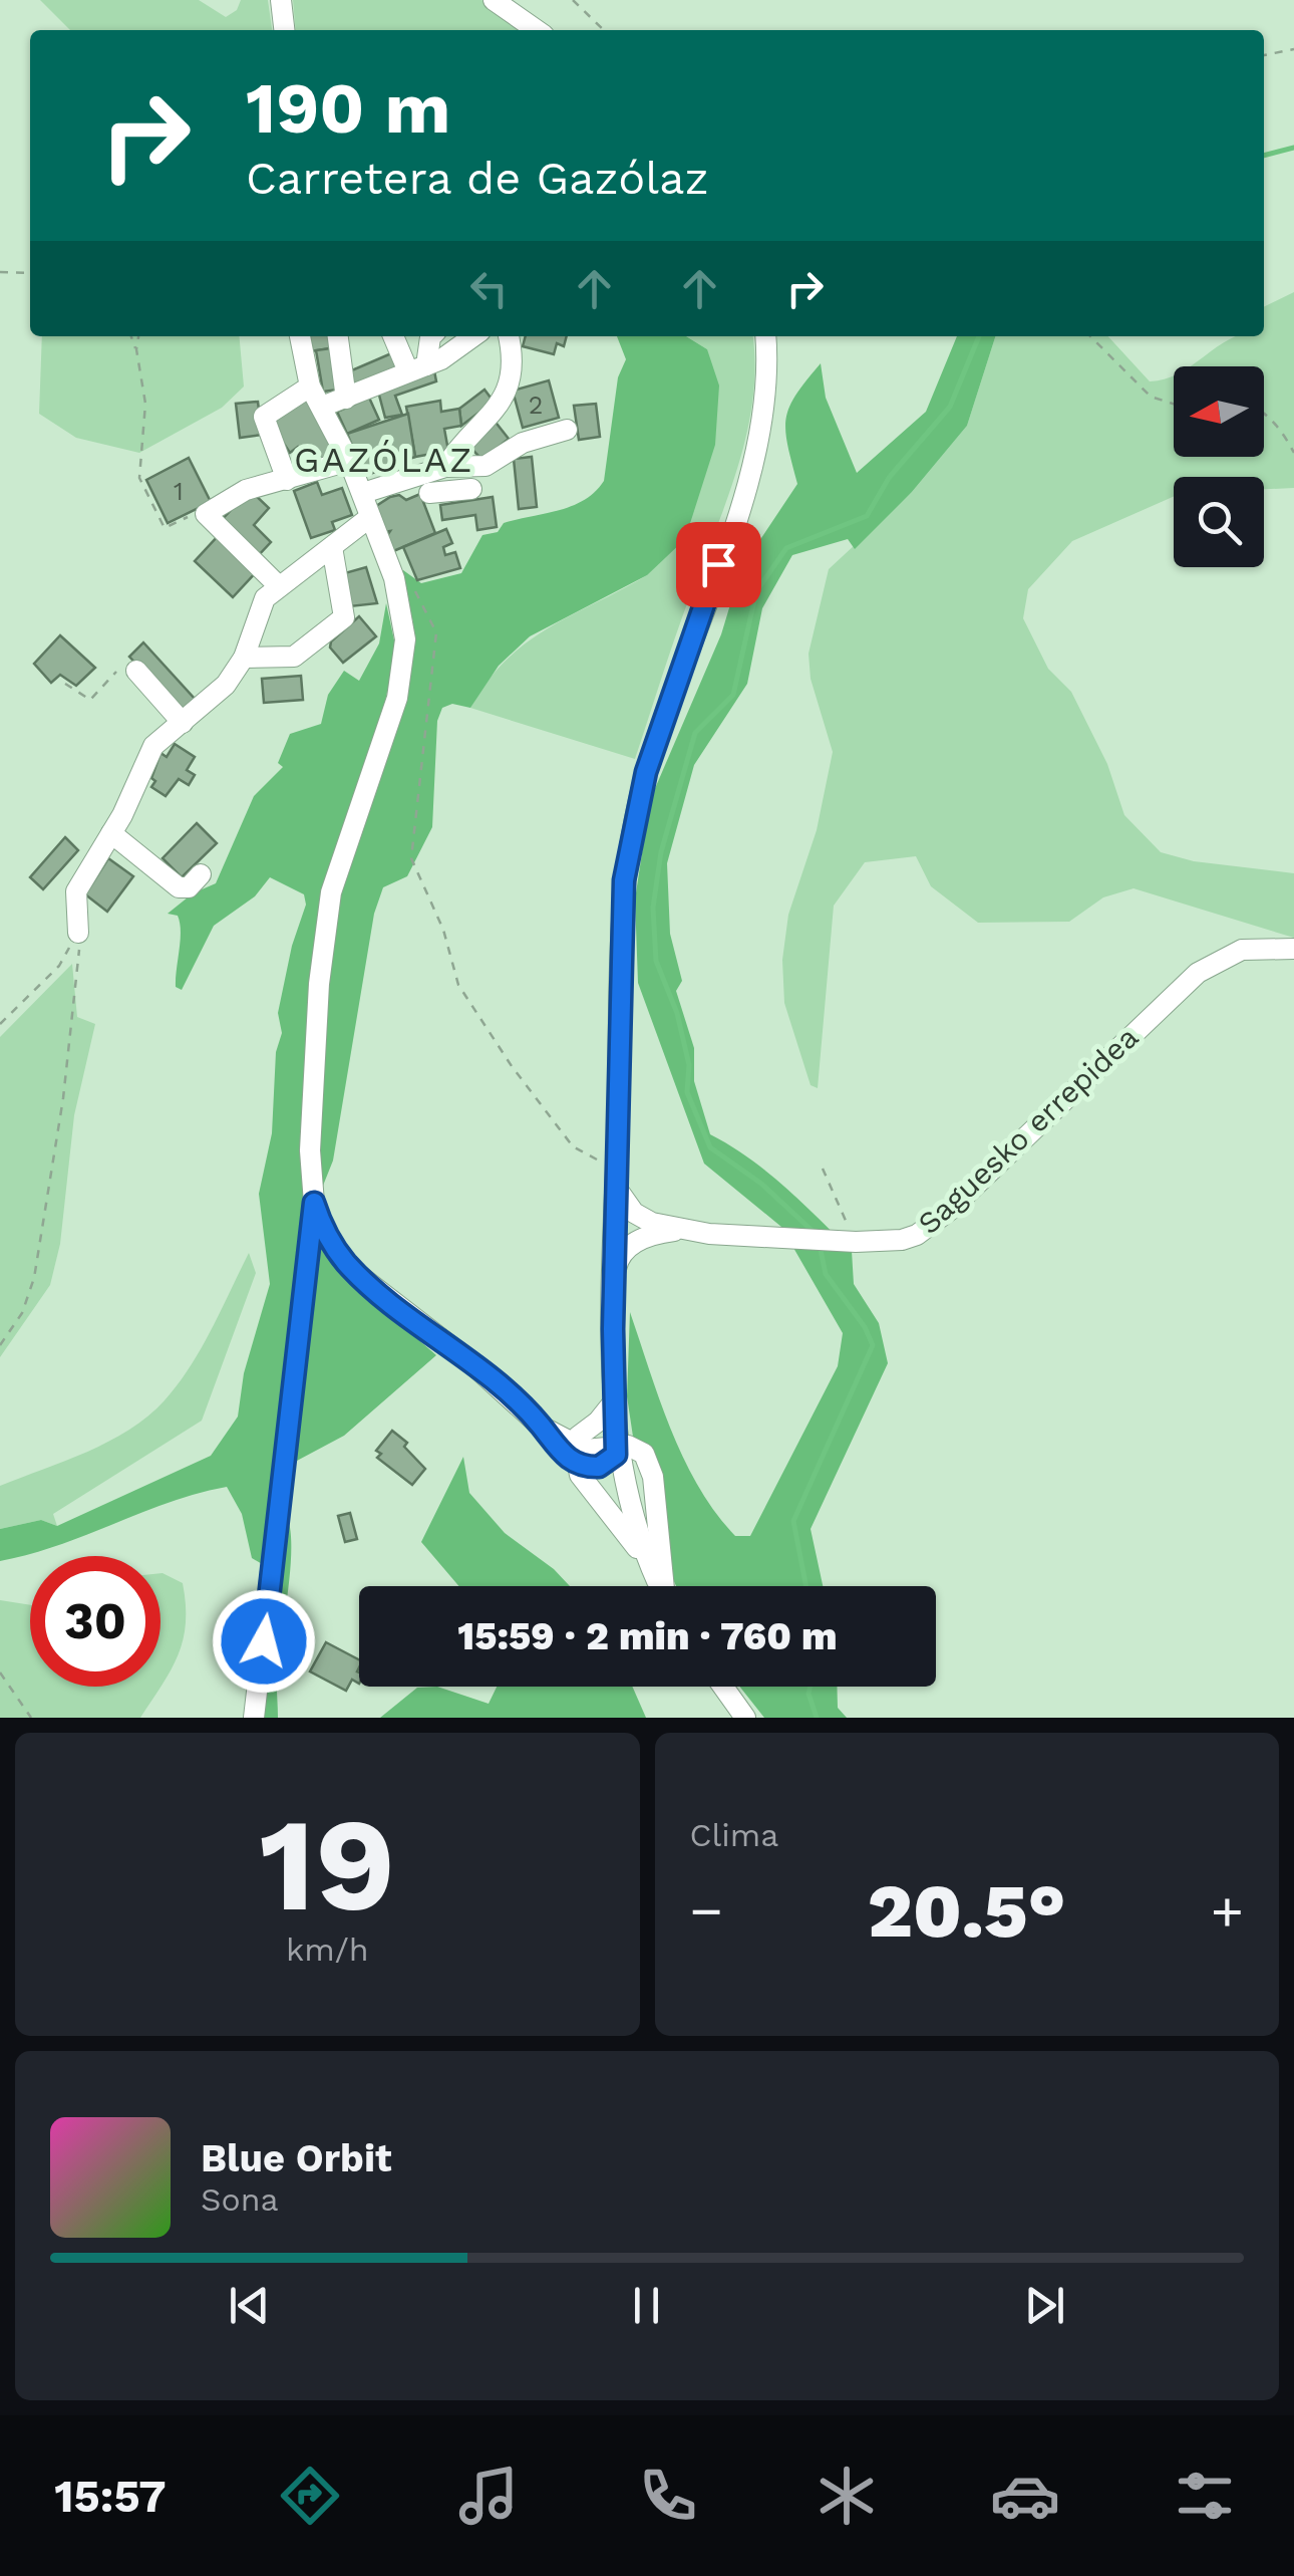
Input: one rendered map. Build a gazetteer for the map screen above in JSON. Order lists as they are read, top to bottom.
{
  "streets": {
    "street": ["Saguesko errepidea"]
  },
  "districts": ["GAZÓLAZ"],
  "house_numbers": ["2", "1"],
  "north": "left",
  "page": {
    "turn": ["190 m", "Carretera de Gazólaz"],
    "limit": "30",
    "trip": "15:59 · 2 min · 760 m",
    "tile": [
      ["19", "km/h"],
      "Clima"
    ],
    "heat": ["−", "20.5°", "+"],
    "song": ["Blue Orbit", "Sona"],
    "tabs": "15:57"
  }
}
